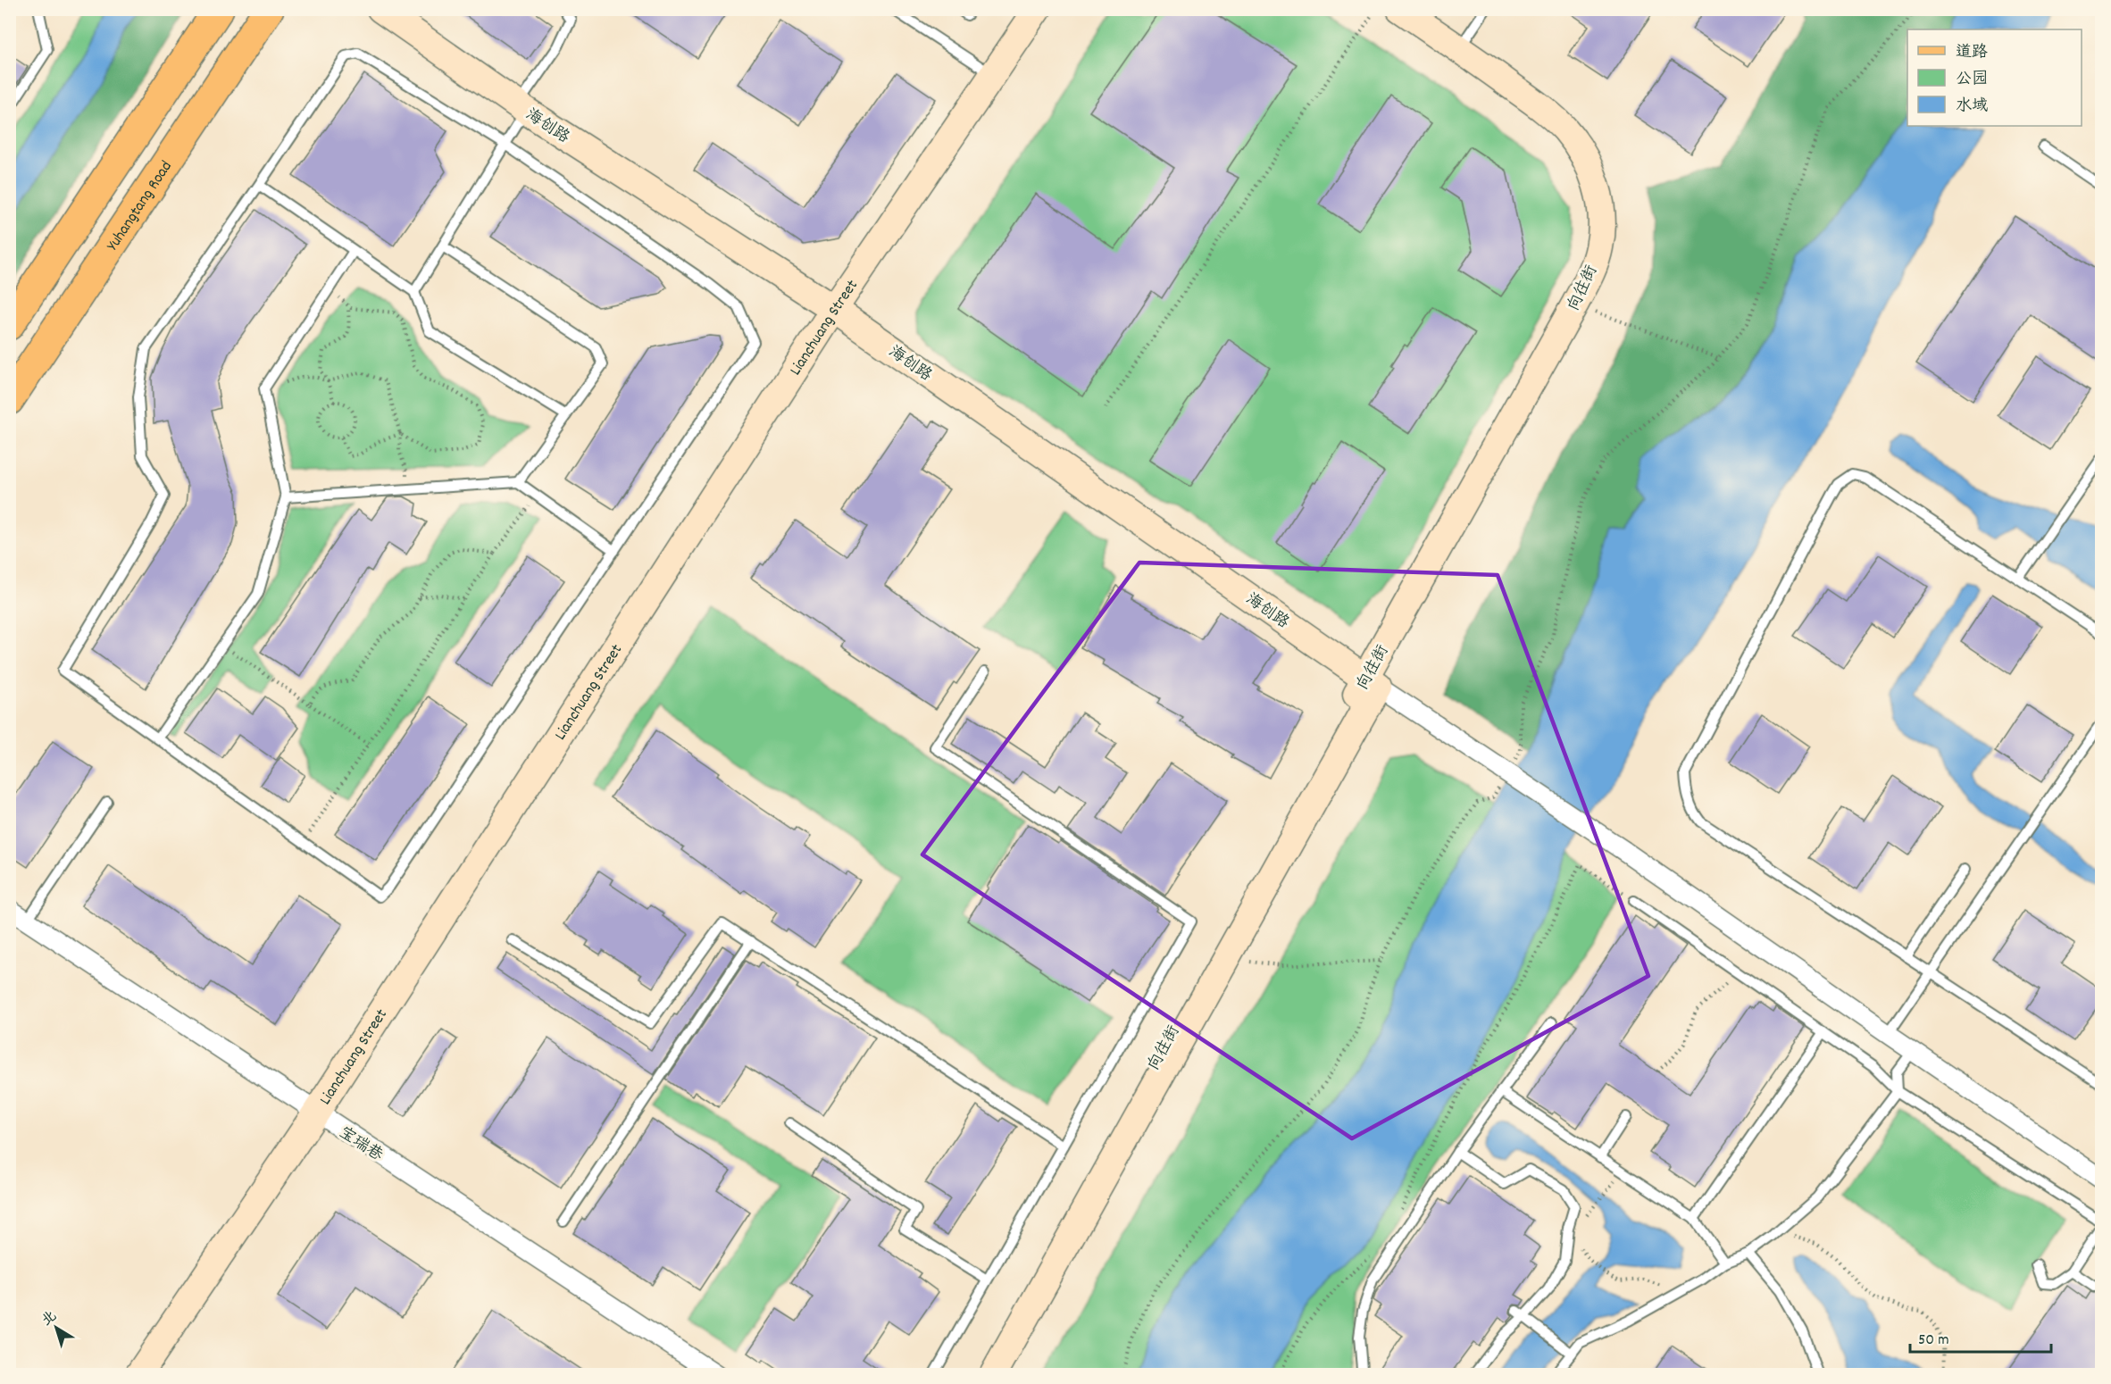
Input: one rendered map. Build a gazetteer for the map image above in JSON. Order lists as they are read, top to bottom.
{
  "streets": {
    "main road": ["Yuhangtang Road"],
    "street": [
      "海创路",
      "向往街",
      "Lianchuang Street",
      "宝瑞巷"
    ]
  },
  "crossings": [
    ["海创路", "向往街"],
    ["海创路", "Lianchuang Street"],
    ["Lianchuang Street", "宝瑞巷"]
  ],
  "legend": ["道路", "公园", "水域"],
  "scale_bar": "50 m",
  "north": "top left"
}
